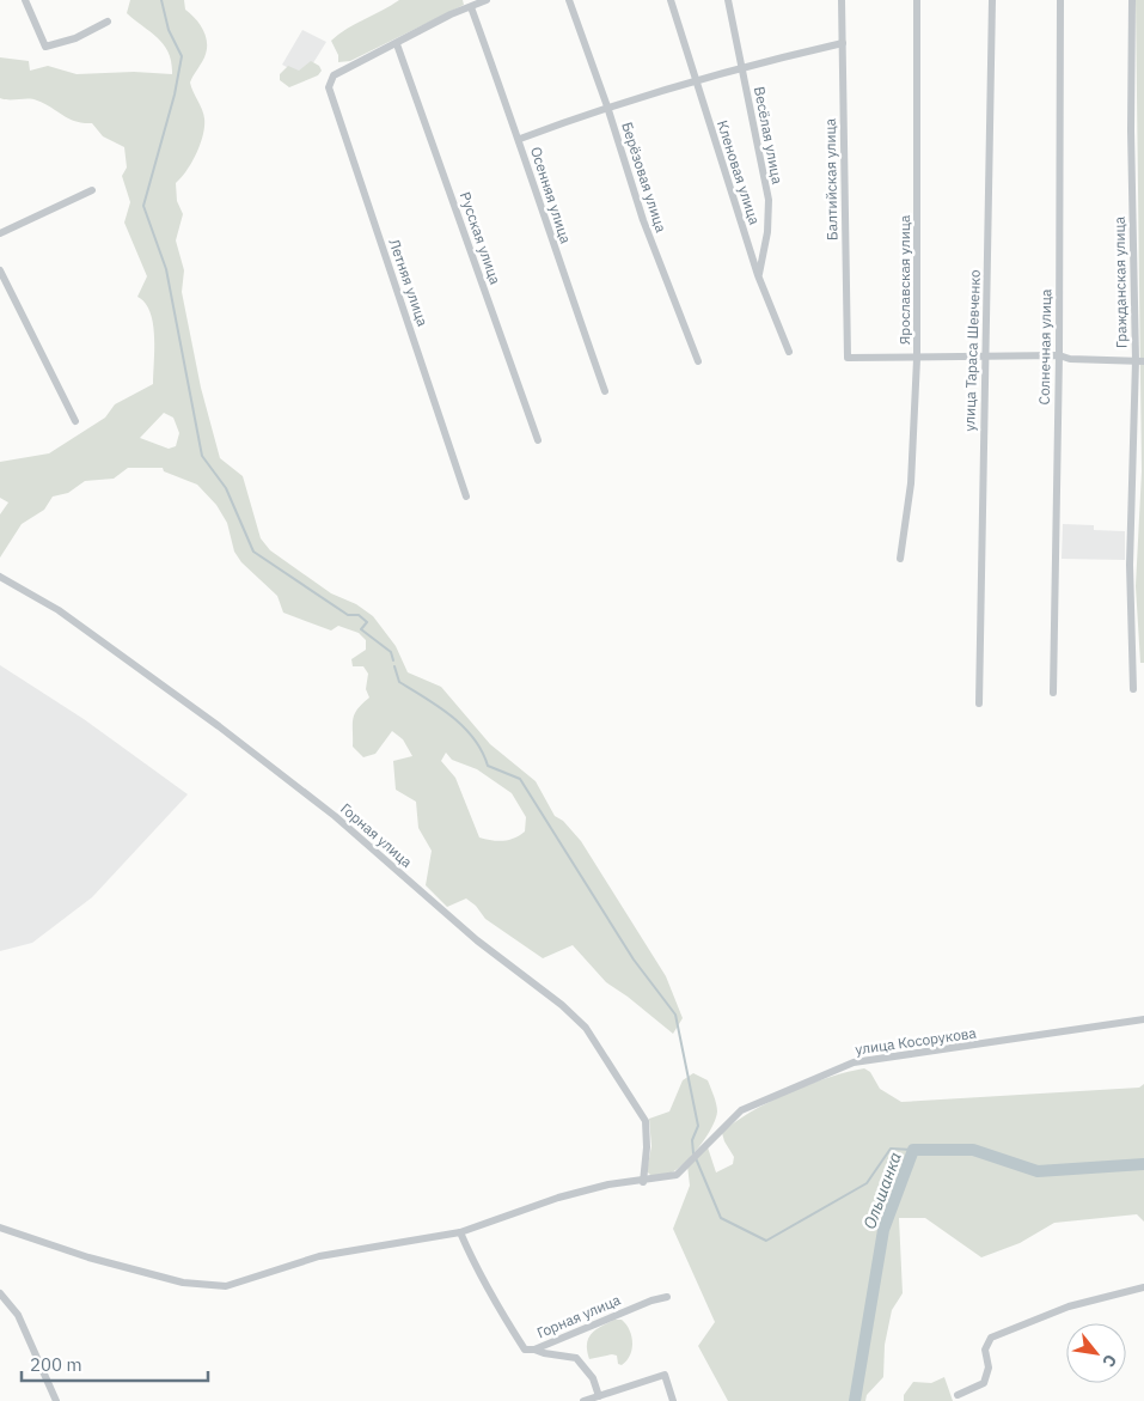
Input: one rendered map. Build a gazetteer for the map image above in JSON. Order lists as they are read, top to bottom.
{
  "streets": {
    "street": [
      "Весёлая улица",
      "Кленовая улица",
      "Берёзовая улица",
      "Балтийская улица",
      "Осенняя улица",
      "Русская улица",
      "Ярославская улица",
      "Летняя улица",
      "Гражданская улица",
      "Солнечная улица",
      "улица Тараса Шевченко",
      "Горная улица",
      "улица Косорукова"
    ]
  },
  "crossings": [
    ["Весёлая улица", "Кленовая улица"],
    ["Балтийская улица", "Ярославская улица"],
    ["Русская улица", "Летняя улица"],
    ["Горная улица", "улица Косорукова"]
  ],
  "water": ["Ольшанка"],
  "scale_bar": "200 m",
  "north": "bottom right"
}
